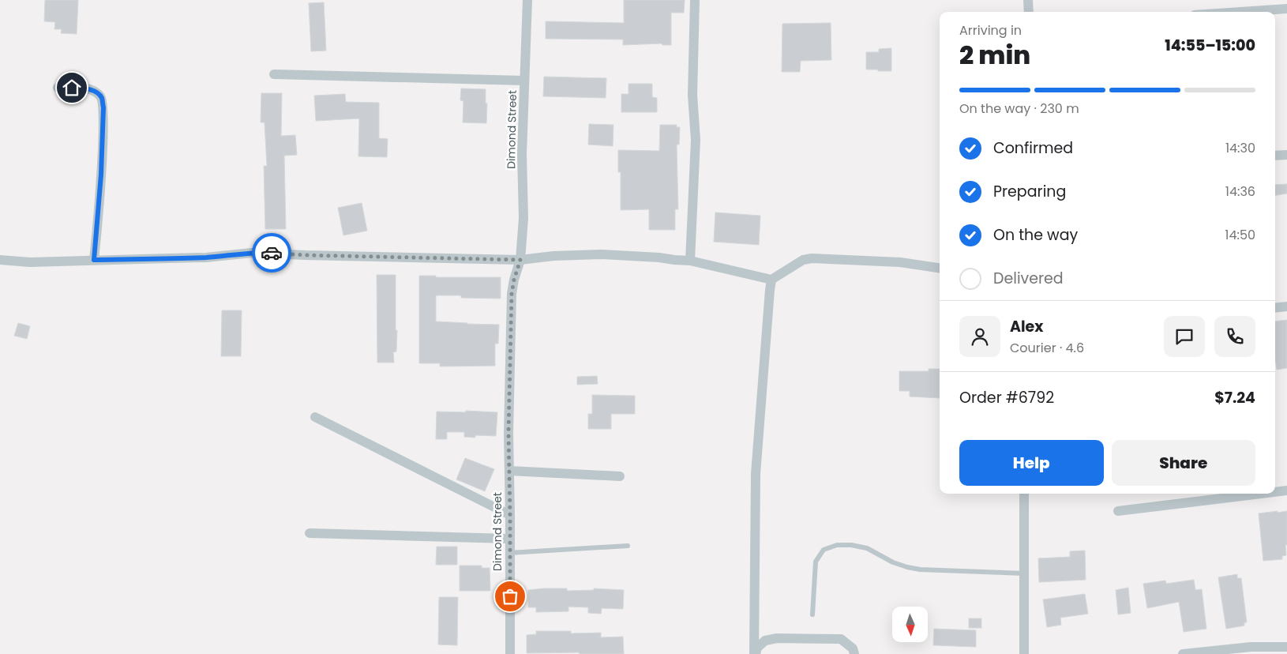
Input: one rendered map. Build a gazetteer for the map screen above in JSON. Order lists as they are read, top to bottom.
{
  "streets": {
    "street": ["Dimond Street"]
  },
  "north": "bottom",
  "page": {
    "heading": ["2 min", "Arriving in", "14:55–15:00"],
    "panel": [
      "Alex",
      "Courier · 4.6",
      "Order #6792",
      "$7.24"
    ],
    "bar": "On the way · 230 m",
    "list": [
      ["Confirmed", "14:30"],
      ["Preparing", "14:36"],
      ["On the way", "14:50"],
      "Delivered"
    ],
    "buttons": ["Help", "Share"]
  }
}
